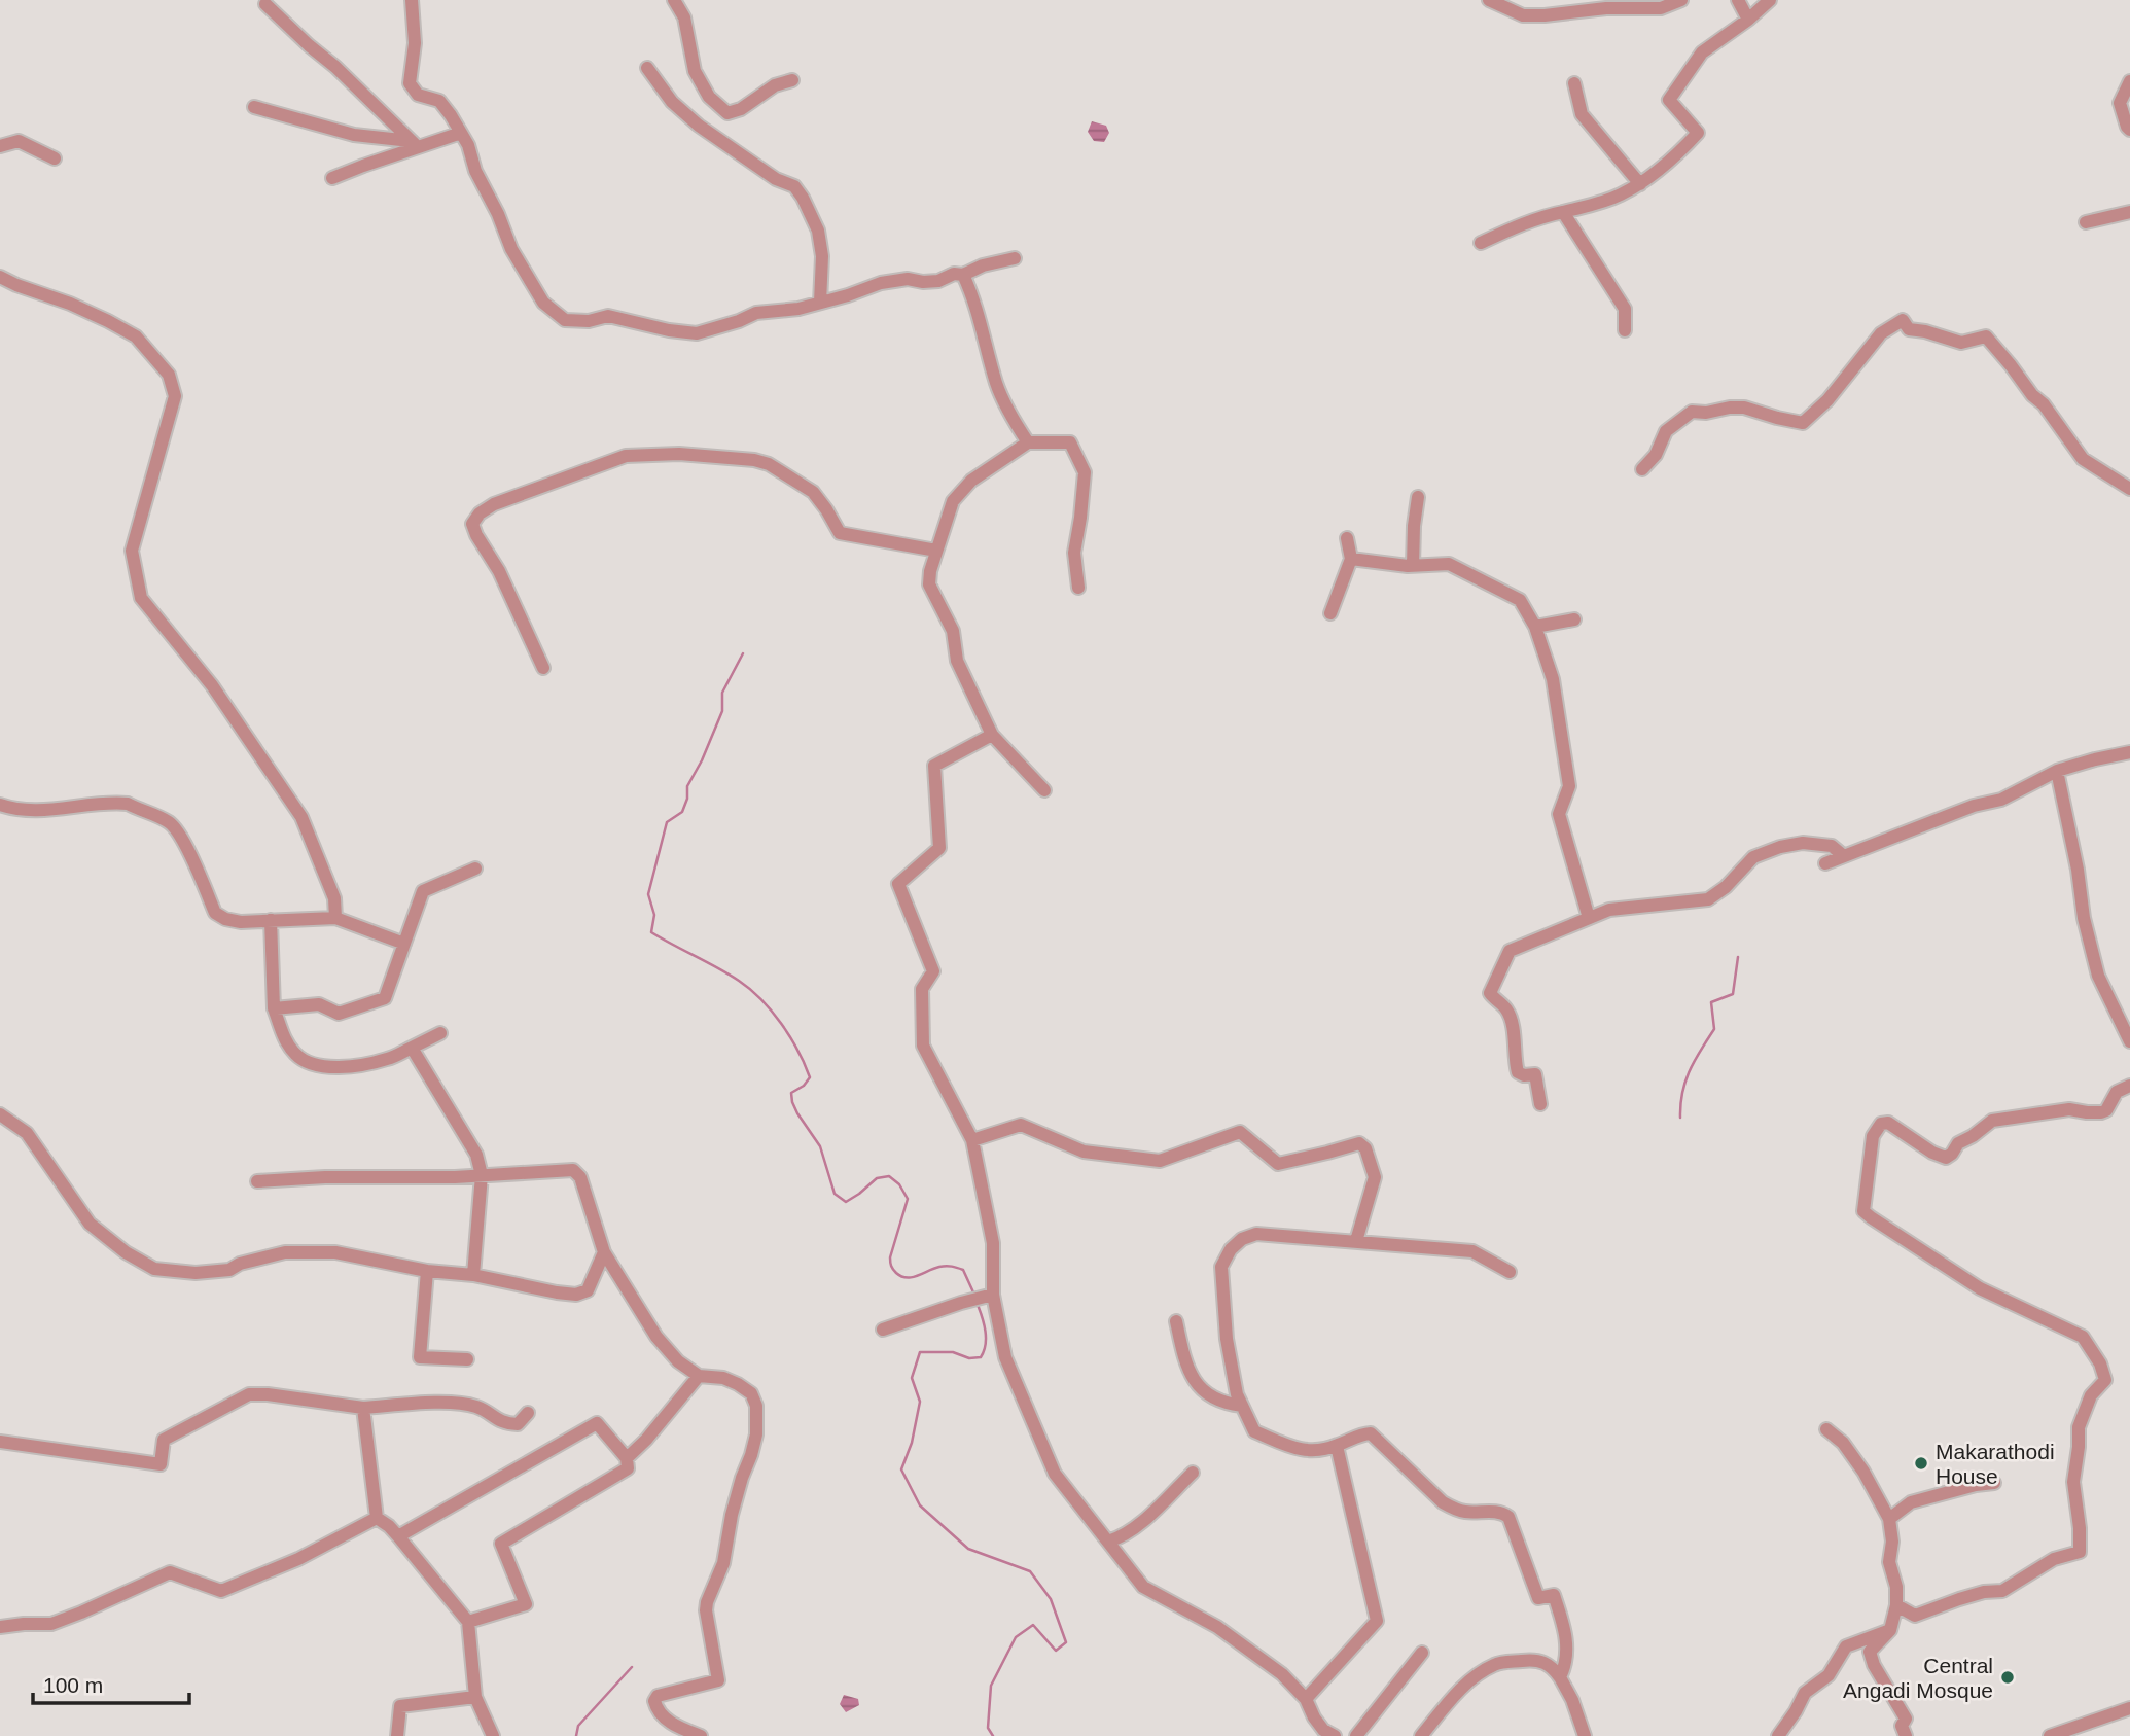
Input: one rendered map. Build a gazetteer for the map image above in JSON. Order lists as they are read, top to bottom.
{
  "places": ["Makarathodi House", "Central Angadi Mosque"],
  "scale_bar": "100 m"
}
